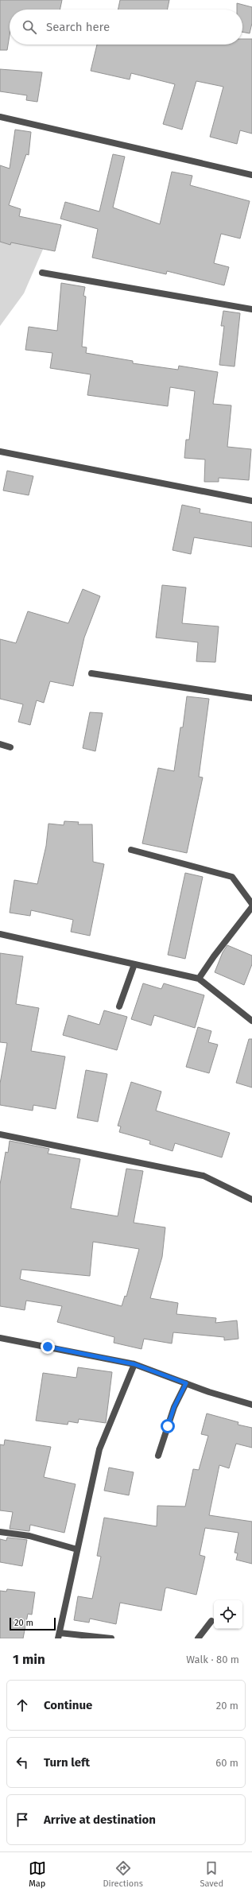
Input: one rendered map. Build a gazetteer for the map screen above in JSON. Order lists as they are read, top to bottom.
{
  "scale_bar": "20 m",
  "page": {
    "search": "Search here",
    "scale": "20 m",
    "heading": ["1 min", "Walk · 80 m"],
    "list": [
      ["Continue", "20 m"],
      ["Turn left", "60 m"],
      "Arrive at destination"
    ],
    "nav": ["Map", "Directions", "Saved"]
  }
}
